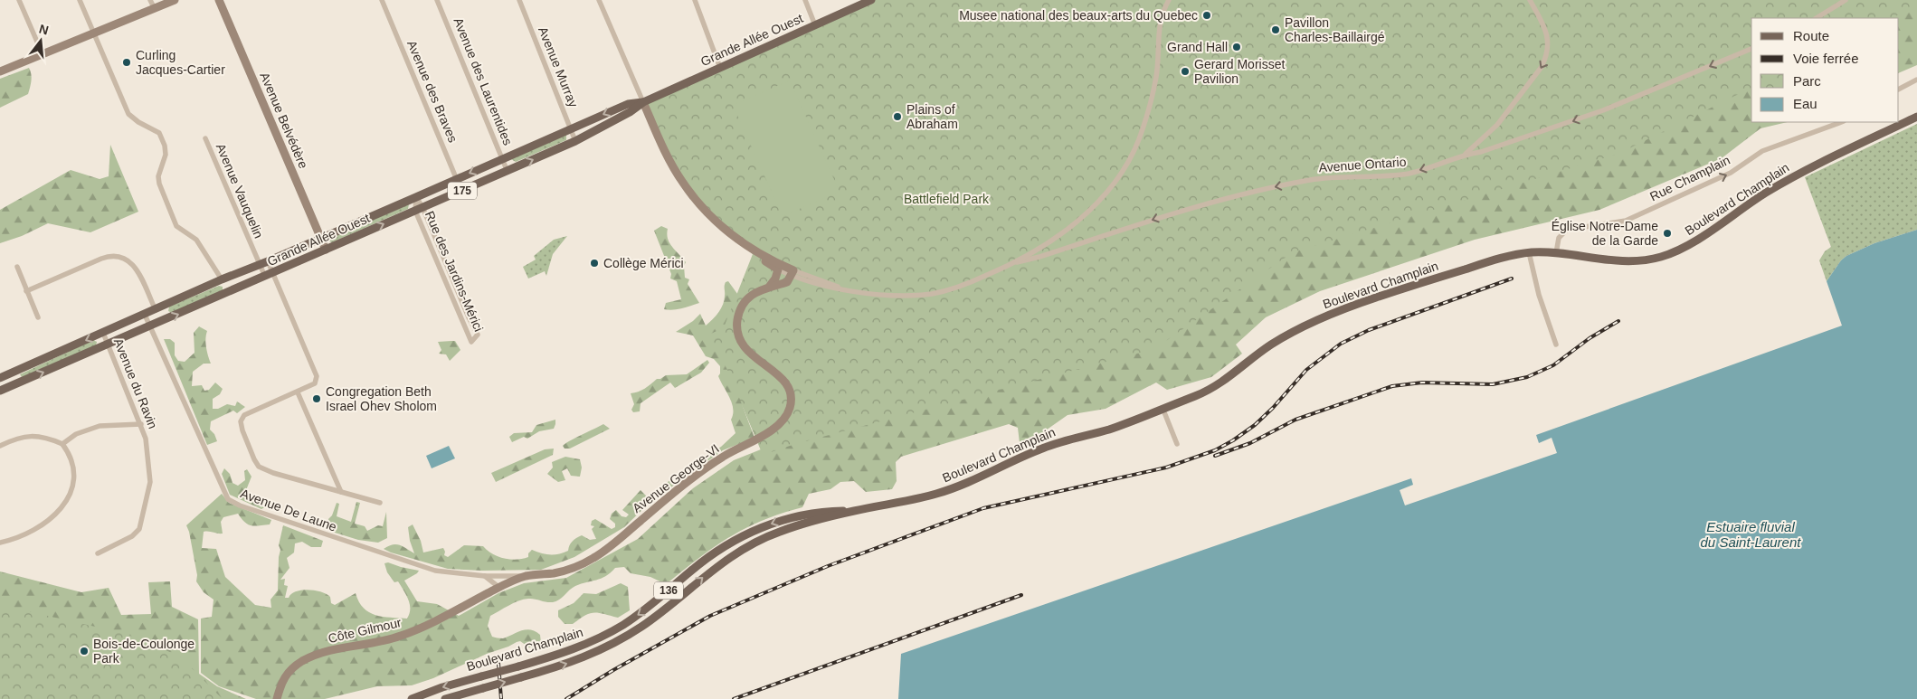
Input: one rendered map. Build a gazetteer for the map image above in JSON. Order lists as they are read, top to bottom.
{
  "streets": {
    "main road": [
      "Grande Allée Ouest",
      "175",
      "Boulevard Champlain",
      "136"
    ],
    "street": [
      "Avenue Murray",
      "Avenue des Laurentides",
      "Avenue des Braves",
      "Avenue Belvédère",
      "Avenue Ontario",
      "Rue Champlain",
      "Avenue Vauquelin",
      "Rue des Jardins-Mérici",
      "Avenue du Ravin",
      "Avenue George-VI",
      "Avenue De Laune",
      "Côte Gilmour"
    ]
  },
  "crossings": [
    ["Grande Allée Ouest", "Avenue Murray"],
    ["Grande Allée Ouest", "Avenue des Laurentides"],
    ["Grande Allée Ouest", "Avenue des Braves"],
    ["Grande Allée Ouest", "Avenue Belvédère"],
    ["Grande Allée Ouest", "Avenue Vauquelin"],
    ["Grande Allée Ouest", "Rue des Jardins-Mérici"],
    ["Grande Allée Ouest", "Avenue du Ravin"],
    ["Grande Allée Ouest", "Avenue De Laune"],
    ["Rue Champlain", "Boulevard Champlain"],
    ["Avenue George-VI", "Avenue De Laune"],
    ["Avenue George-VI", "Côte Gilmour"]
  ],
  "one_way": ["Avenue Ontario", "Rue Champlain"],
  "water": ["Estuaire fluvial du Saint-Laurent"],
  "parks": ["Battlefield Park"],
  "places": [
    "Musee national des beaux-arts du Quebec",
    "Pavillon Charles-Baillairgé",
    "Grand Hall",
    "Curling Jacques-Cartier",
    "Gerard Morisset Pavilion",
    "Plains of Abraham",
    "Église Notre-Dame de la Garde",
    "Collège Mérici",
    "Congregation Beth Israel Ohev Sholom",
    "Bois-de-Coulonge Park"
  ],
  "legend": [
    "Route",
    "Voie ferrée",
    "Parc",
    "Eau"
  ],
  "north": "top"
}
